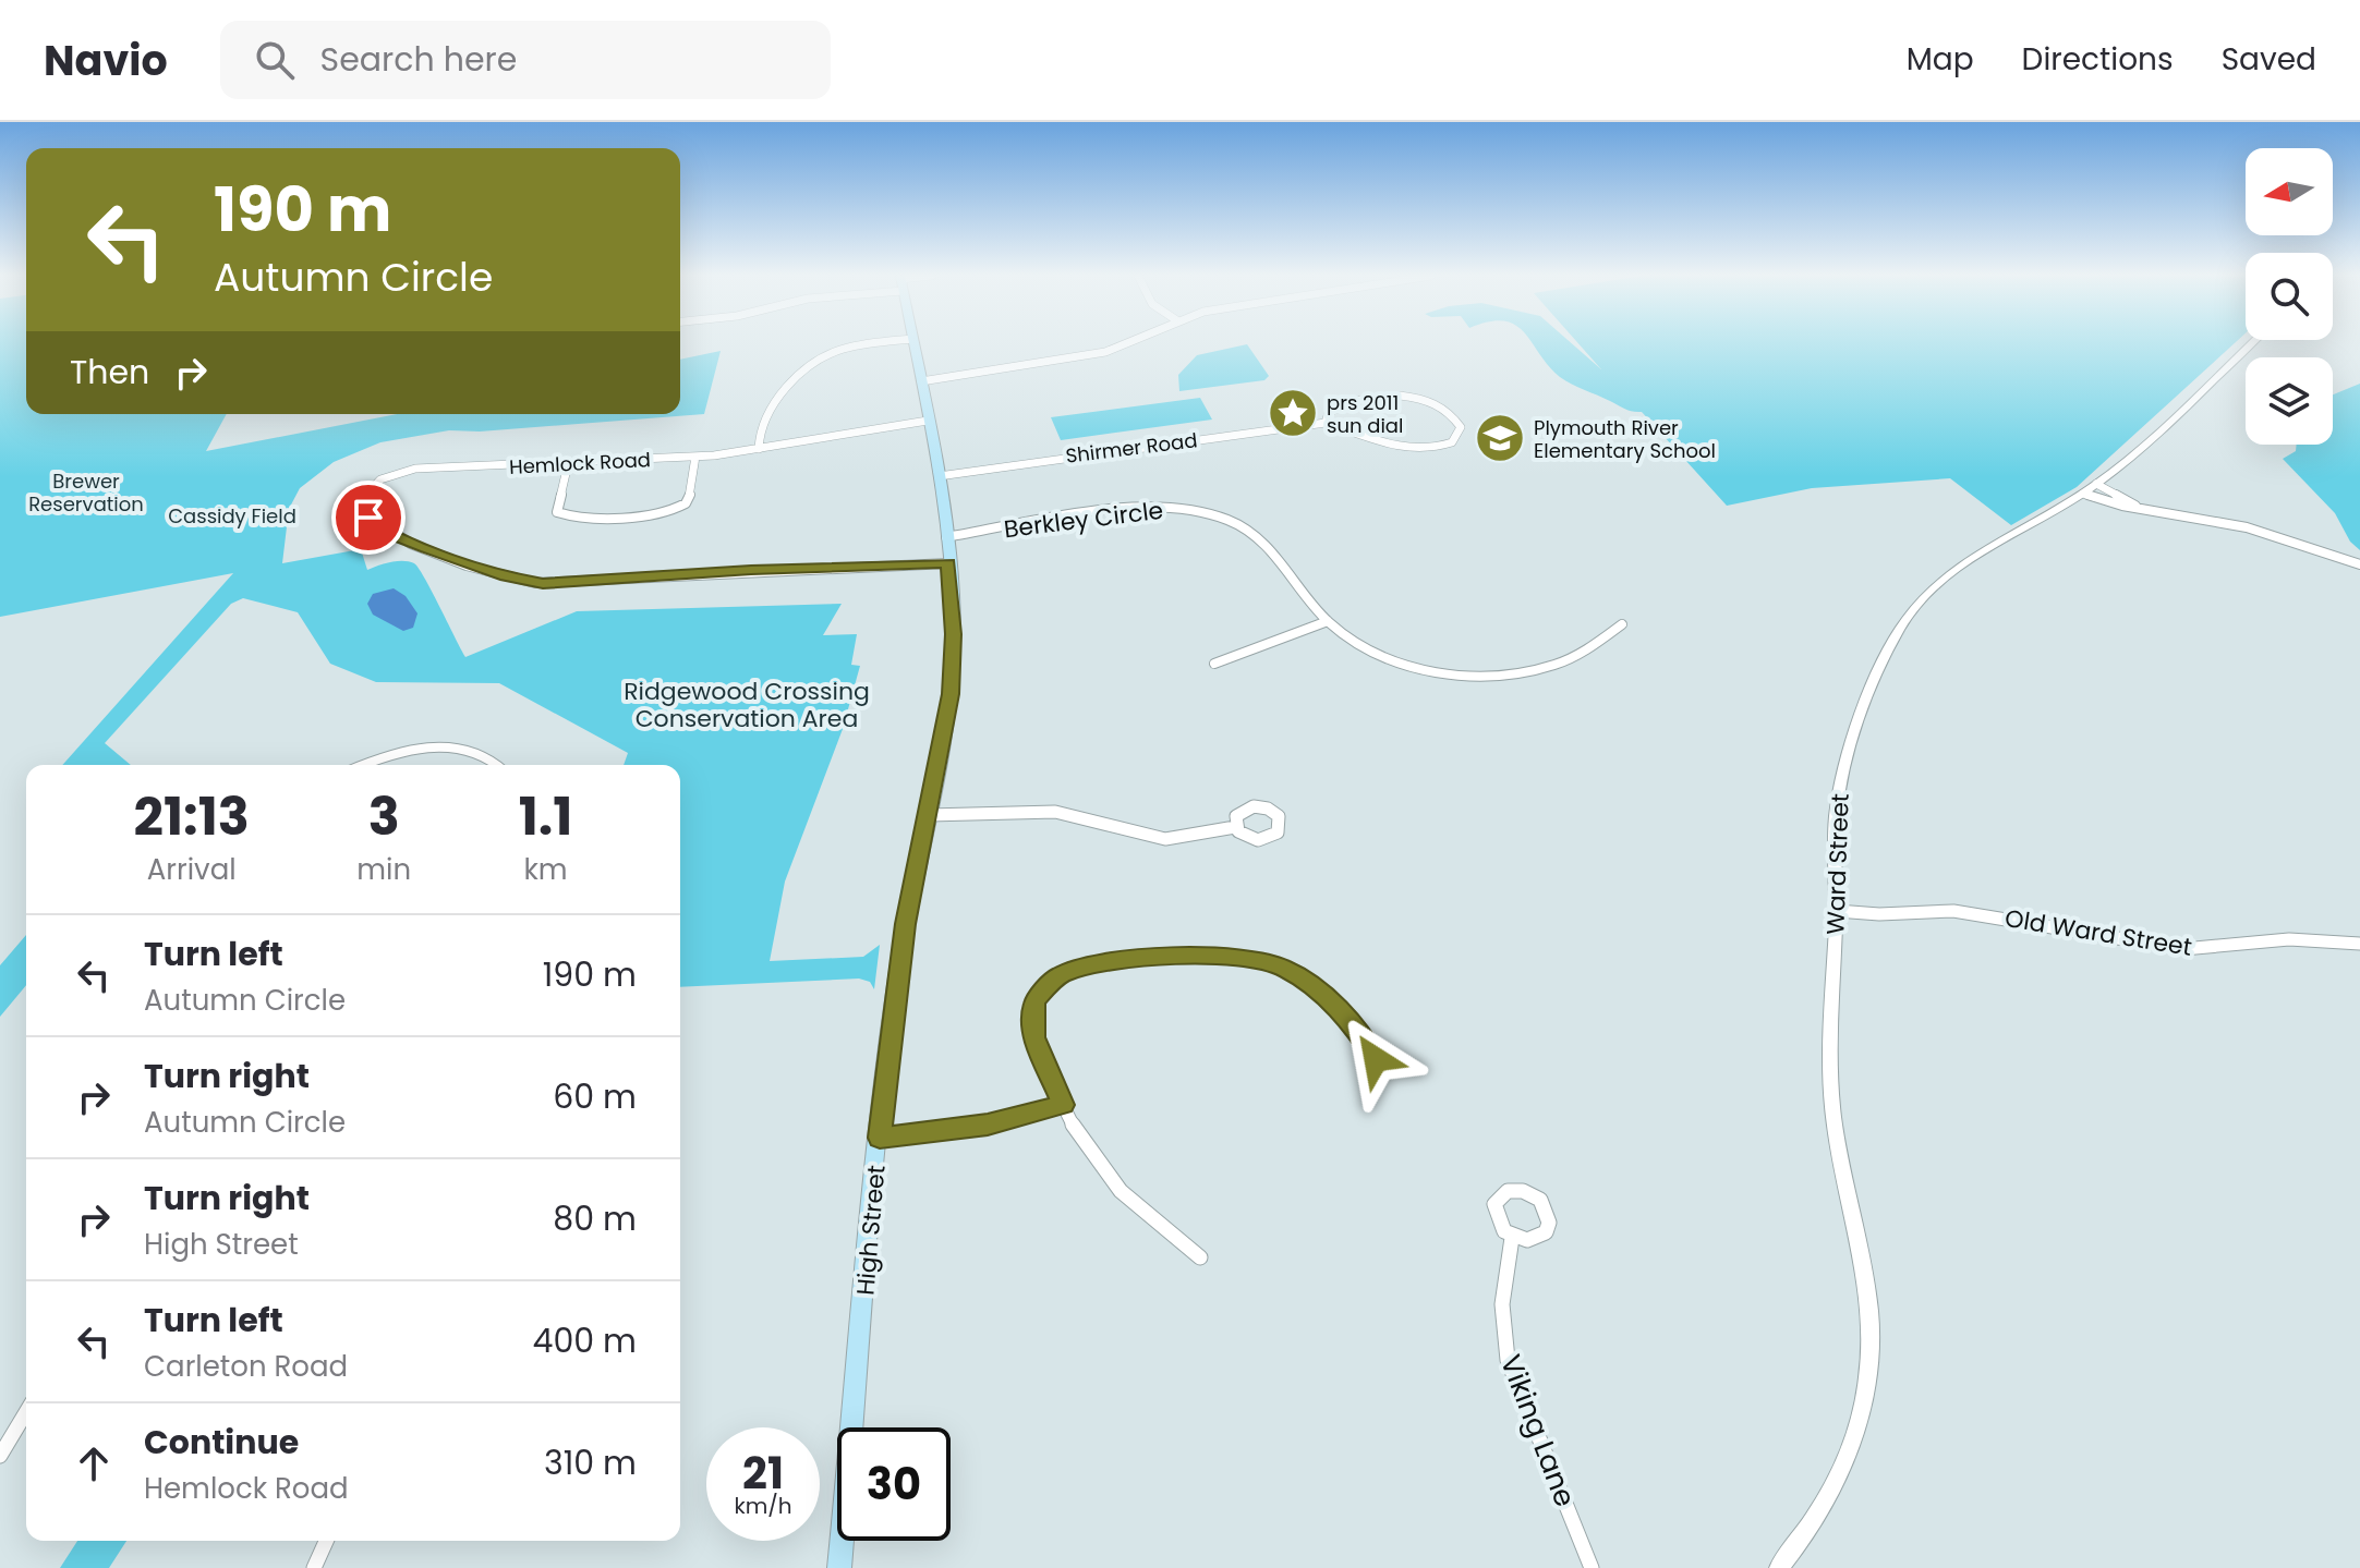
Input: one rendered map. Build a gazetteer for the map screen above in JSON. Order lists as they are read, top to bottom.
{
  "streets": {
    "main road": ["High Street"],
    "street": [
      "Shirmer Road",
      "Hemlock Road",
      "Berkley Circle",
      "Ward Street",
      "Old Ward Street",
      "Viking Lane"
    ]
  },
  "crossings": [
    ["Shirmer Road", "High Street"],
    ["Hemlock Road", "High Street"],
    ["Berkley Circle", "High Street"],
    ["Ward Street", "Old Ward Street"]
  ],
  "parks": ["Brewer Reservation", "Cassidy Field", "Ridgewood Crossing Conservation Area"],
  "places": {
    "place": ["prs 2011 sun dial"],
    "school or university": ["Plymouth River Elementary School"]
  },
  "north": "left",
  "page": {
    "header": "Navio",
    "search": "Search here",
    "nav": ["Map", "Directions", "Saved"],
    "turn": ["190 m", "Autumn Circle"],
    "then": "Then",
    "eta": [
      "21:13",
      "Arrival",
      "3",
      "min",
      "1.1",
      "km"
    ],
    "list": [
      {
        "name": "Turn left",
        "note": "Autumn Circle",
        "value": "190 m"
      },
      {
        "name": "Turn right",
        "note": "Autumn Circle",
        "value": "60 m"
      },
      {
        "name": "Turn right",
        "note": "High Street",
        "value": "80 m"
      },
      {
        "name": "Turn left",
        "note": "Carleton Road",
        "value": "400 m"
      },
      {
        "name": "Continue",
        "note": "Hemlock Road",
        "value": "310 m"
      }
    ],
    "speed": "21 km/h",
    "limit": "30"
  }
}
